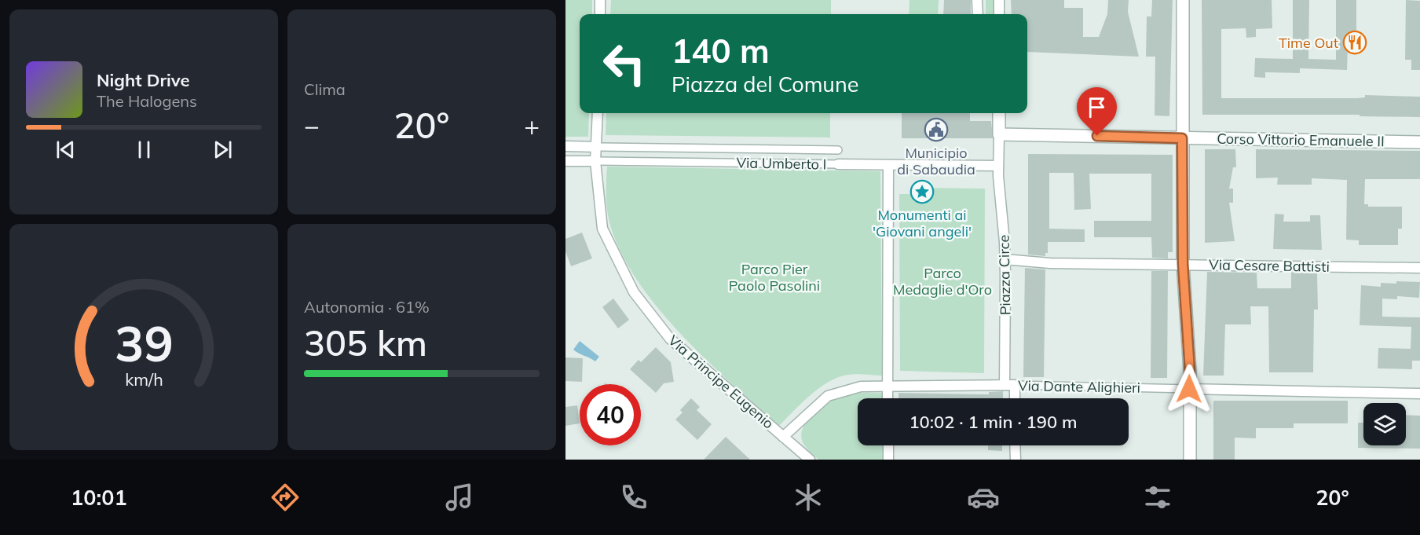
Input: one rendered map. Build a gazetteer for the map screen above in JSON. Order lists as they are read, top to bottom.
{
  "streets": {
    "street": [
      "Corso Vittorio Emanuele II",
      "Via Umberto I",
      "Via Cesare Battisti",
      "Piazza Circe",
      "Via Principe Eugenio",
      "Via Dante Alighieri"
    ]
  },
  "crossings": [
    ["Corso Vittorio Emanuele II", "Piazza Circe"],
    ["Via Umberto I", "Piazza Circe"],
    ["Via Umberto I", "Via Principe Eugenio"],
    ["Via Cesare Battisti", "Piazza Circe"],
    ["Piazza Circe", "Via Dante Alighieri"],
    ["Via Principe Eugenio", "Via Dante Alighieri"]
  ],
  "parks": ["Parco Pier Paolo Pasolini", "Parco Medaglie d'Oro"],
  "places": {
    "restaurant": ["Time Out"],
    "public building": ["Municipio di Sabaudia"],
    "place": ["Monumenti ai 'Giovani angeli'"]
  },
  "page": {
    "tile": [
      "Clima",
      ["Autonomia · 61%", "305 km"]
    ],
    "turn": ["140 m", "Piazza del Comune"],
    "song": ["Night Drive", "The Halogens"],
    "heat": ["−", "20°", "+"],
    "limit": "40",
    "trip": "10:02 · 1 min · 190 m",
    "tabs": ["10:01", "20°"],
    "gauge": ["39", "km/h"]
  }
}
